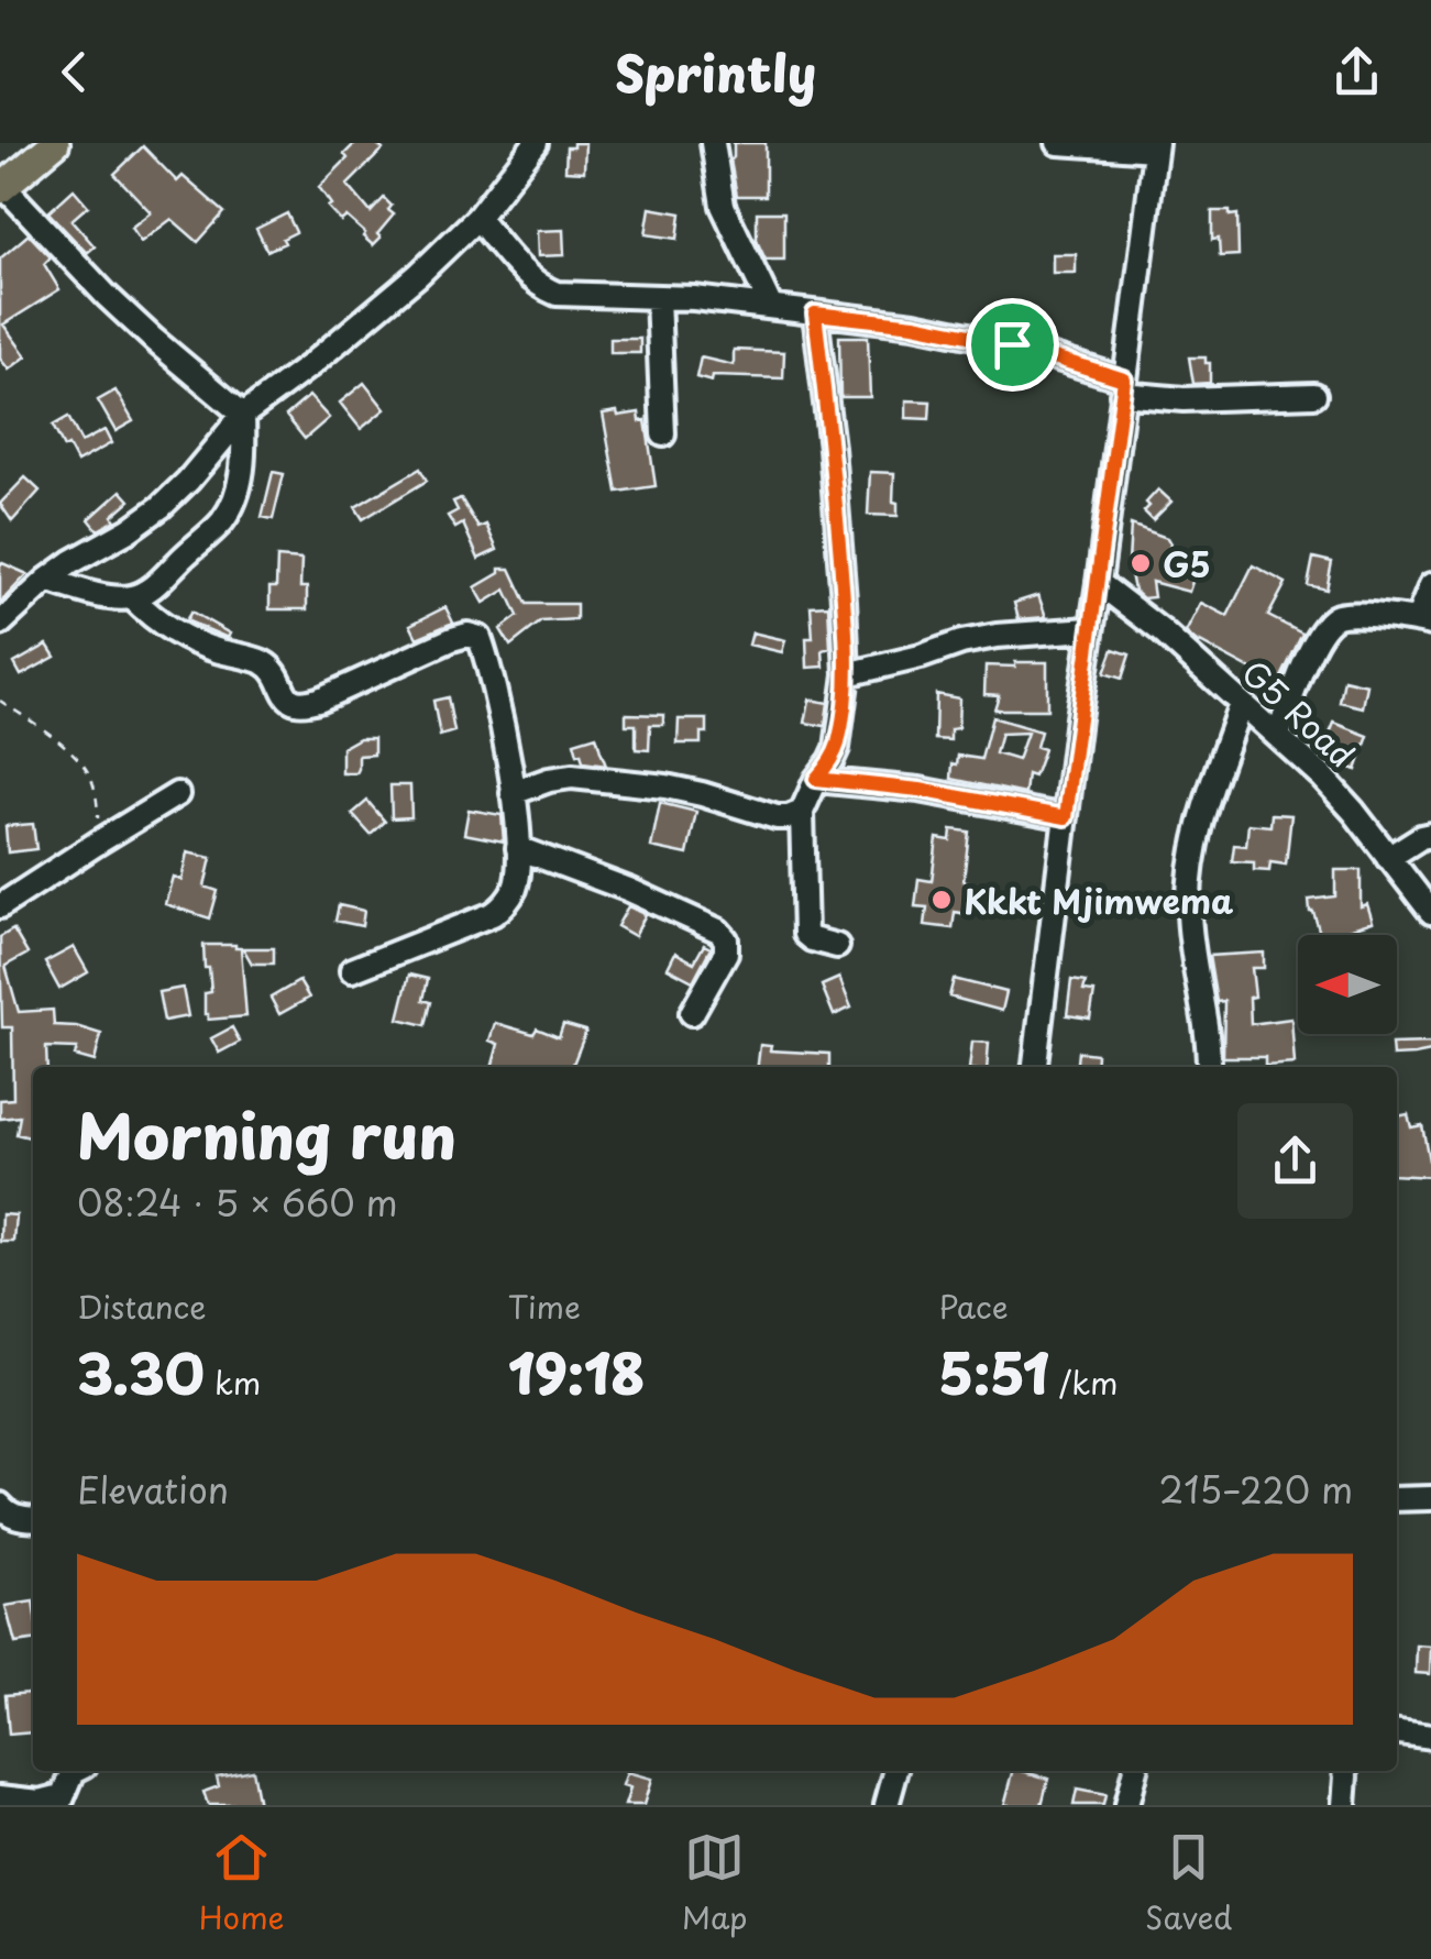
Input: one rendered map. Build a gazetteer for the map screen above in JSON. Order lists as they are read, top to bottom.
{
  "streets": {
    "street": ["G5 Road"]
  },
  "places": ["G5", "Kkkt Mjimwema"],
  "north": "left",
  "page": {
    "header": "Sprintly",
    "heading": ["Morning run", "08:24 · 5 × 660 m"],
    "stats": [
      ["Distance", "3.30 km"],
      ["Time", "19:18"],
      ["Pace", "5:51 /km"]
    ],
    "chart": ["Elevation", "215–220 m"],
    "tabs": ["Home", "Map", "Saved"]
  }
}
